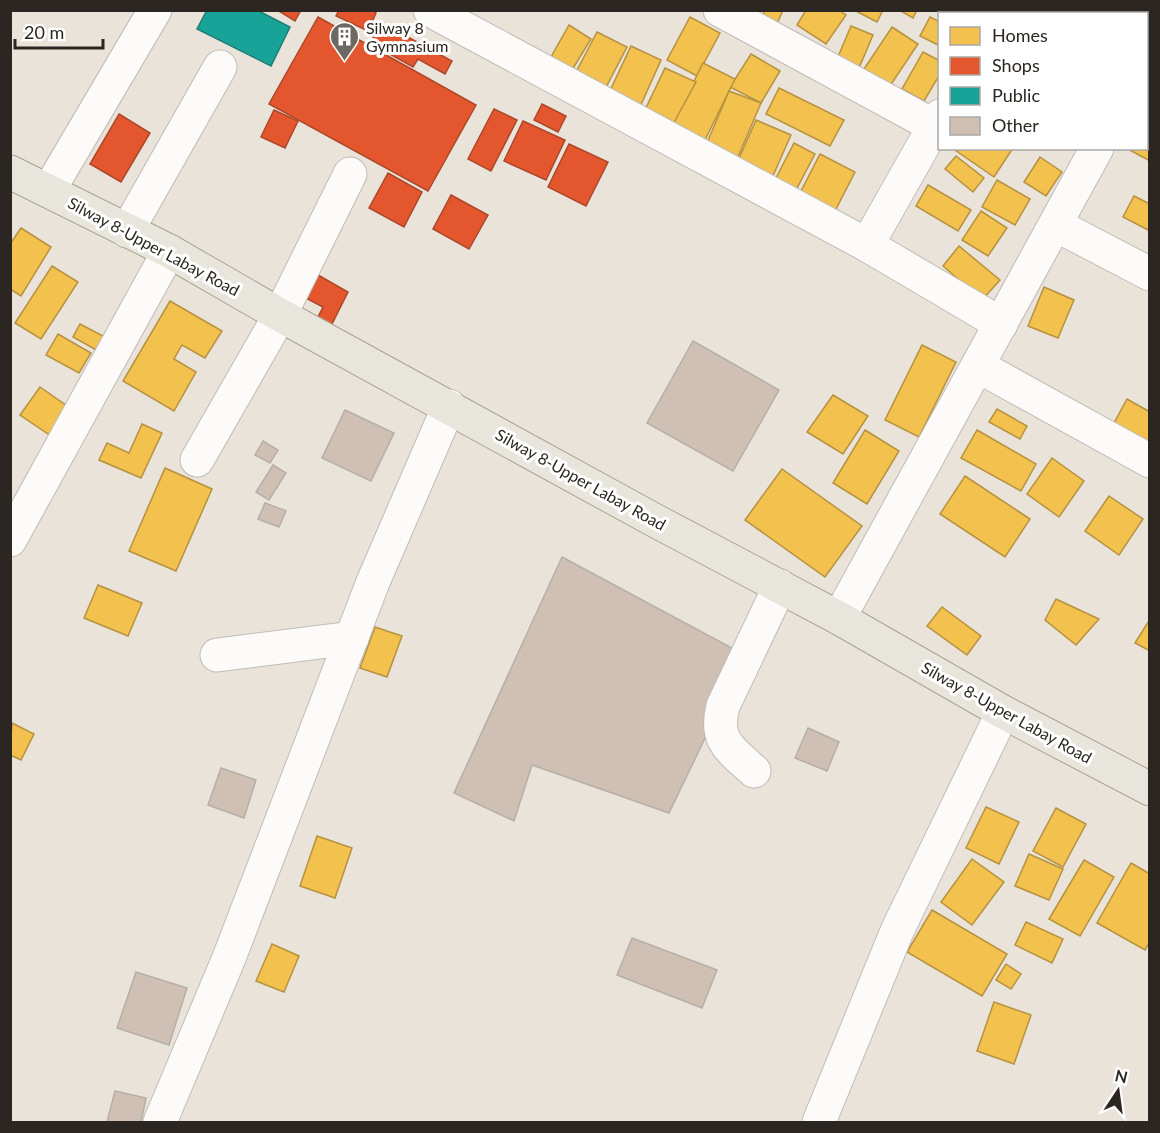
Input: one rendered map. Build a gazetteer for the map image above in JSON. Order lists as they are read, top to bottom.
{
  "streets": {
    "main road": ["Silway 8-Upper Labay Road"]
  },
  "places": {
    "building": ["Silway 8 Gymnasium"]
  },
  "legend": [
    "Homes",
    "Shops",
    "Public",
    "Other"
  ],
  "scale_bar": "20 m",
  "north": "top"
}
